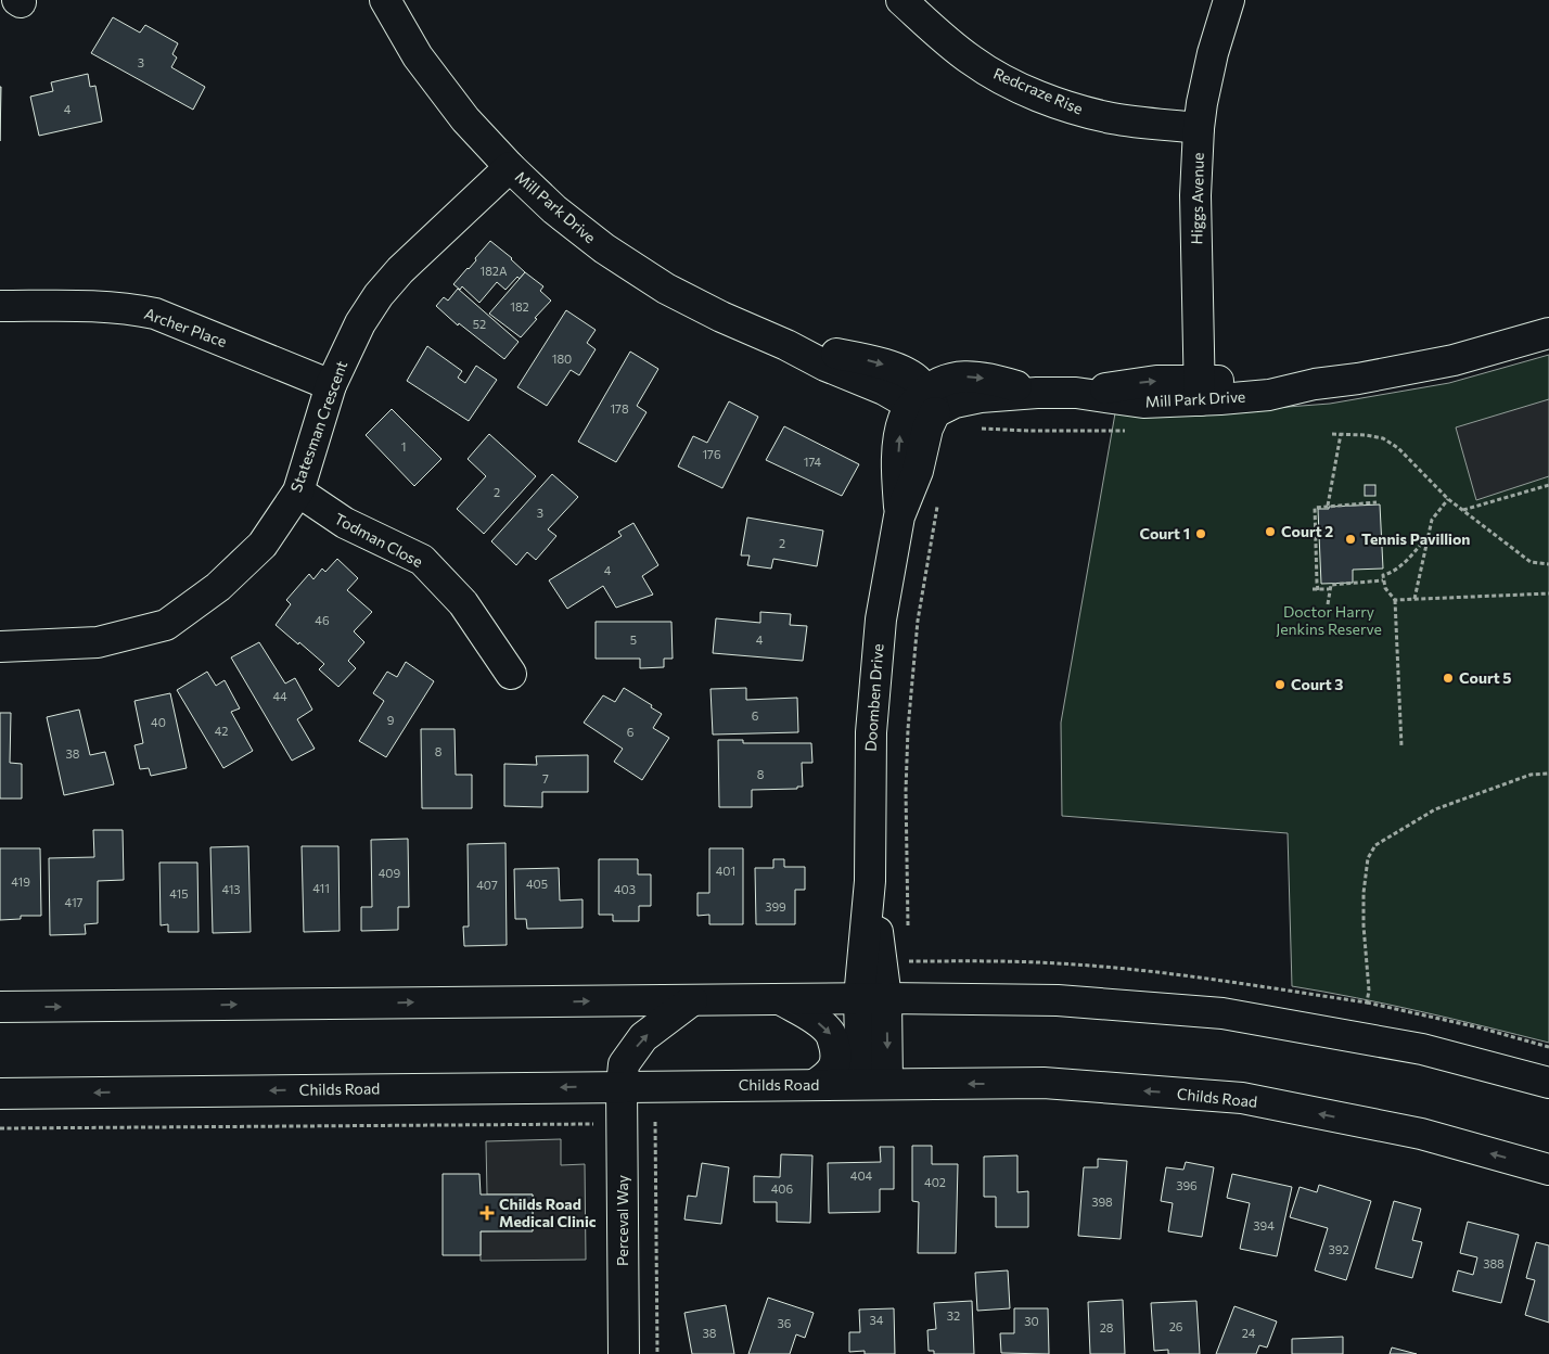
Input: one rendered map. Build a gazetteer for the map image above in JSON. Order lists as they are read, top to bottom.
{
  "streets": {
    "street": [
      "Redcraze Rise",
      "Higgs Avenue",
      "Mill Park Drive",
      "Archer Place",
      "Statesman Crescent",
      "Todman Close",
      "Doomben Drive",
      "Childs Road",
      "Perceval Way"
    ]
  },
  "crossings": [
    ["Redcraze Rise", "Higgs Avenue"],
    ["Higgs Avenue", "Mill Park Drive"],
    ["Mill Park Drive", "Statesman Crescent"],
    ["Mill Park Drive", "Doomben Drive"],
    ["Archer Place", "Statesman Crescent"],
    ["Statesman Crescent", "Todman Close"],
    ["Doomben Drive", "Childs Road"],
    ["Childs Road", "Perceval Way"]
  ],
  "parks": ["Doctor Harry Jenkins Reserve"],
  "places": {
    "other": [
      "Court 2",
      "Court 1",
      "Tennis Pavillion",
      "Court 5",
      "Court 3"
    ],
    "health": ["Childs Road Medical Clinic"]
  },
  "house_numbers": [
    "3",
    "4",
    "182A",
    "182",
    "52",
    "180",
    "178",
    "1",
    "176",
    "174",
    "2",
    "3",
    "2",
    "4",
    "46",
    "5",
    "4",
    "44",
    "6",
    "9",
    "40",
    "42",
    "6",
    "8",
    "38",
    "8",
    "7",
    "401",
    "409",
    "419",
    "405",
    "407",
    "411",
    "413",
    "403",
    "415",
    "417",
    "399",
    "404",
    "402",
    "396",
    "406",
    "398",
    "394",
    "392",
    "388",
    "32",
    "34",
    "30",
    "36",
    "26",
    "28",
    "38",
    "24"
  ]
}
